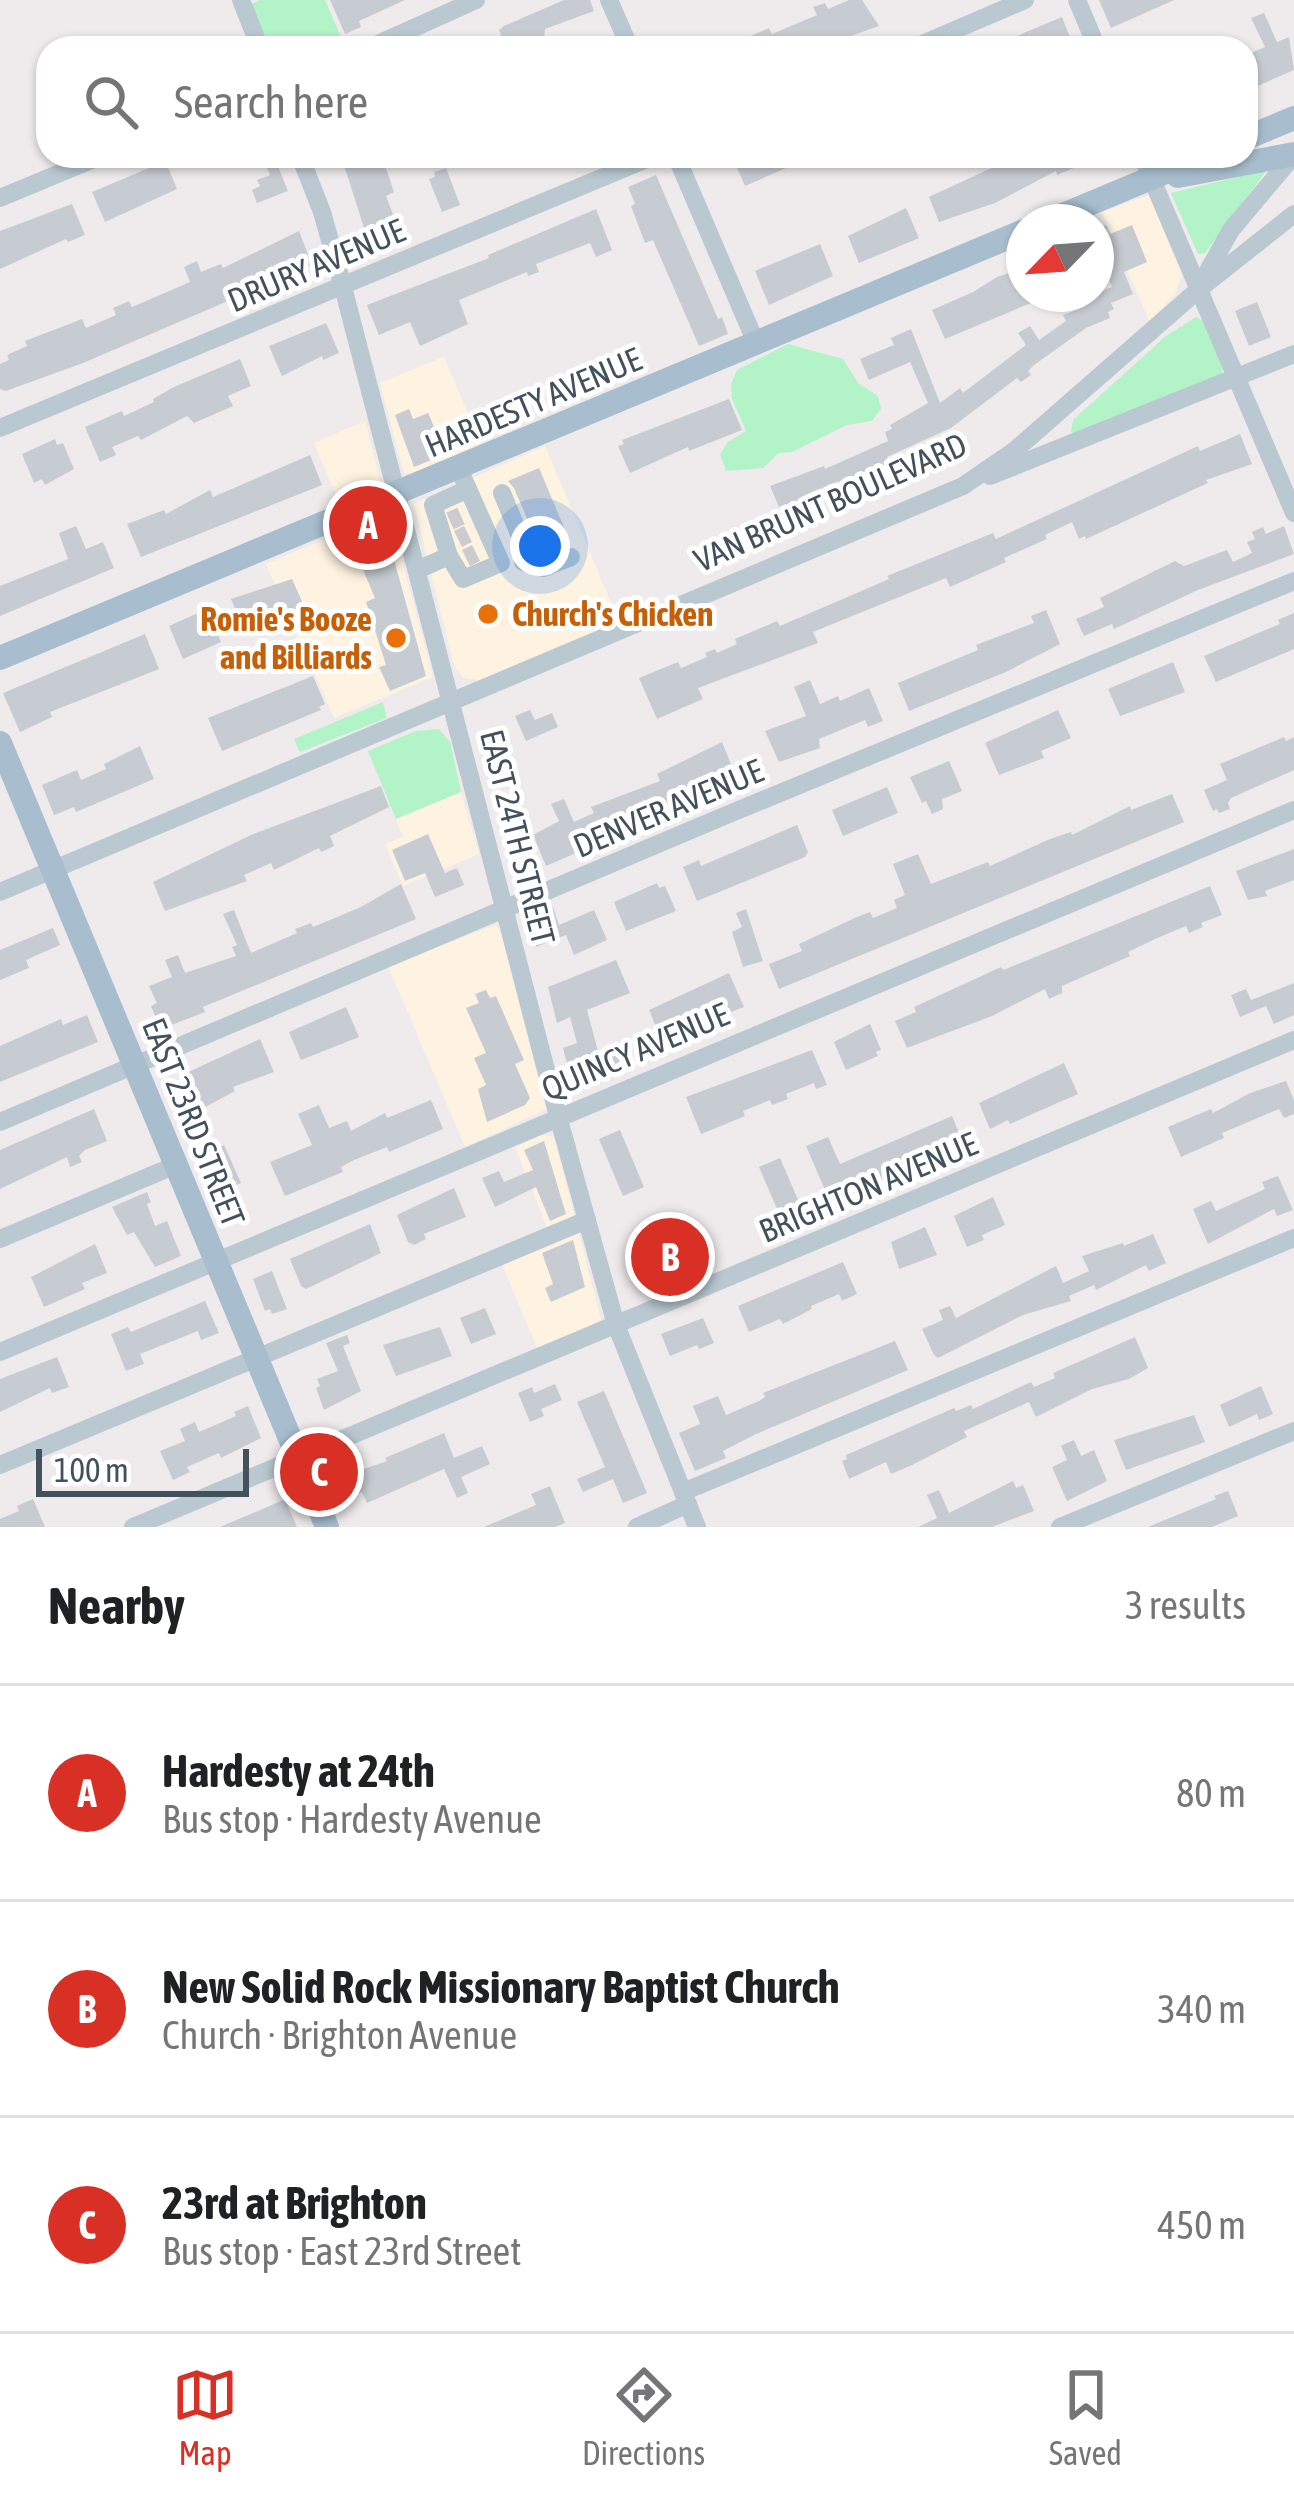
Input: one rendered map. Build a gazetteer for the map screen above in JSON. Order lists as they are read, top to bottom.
{
  "streets": {
    "main road": ["HARDESTY AVENUE", "EAST 23RD STREET"],
    "street": [
      "DRURY AVENUE",
      "VAN BRUNT BOULEVARD",
      "DENVER AVENUE",
      "EAST 24TH STREET",
      "QUINCY AVENUE",
      "BRIGHTON AVENUE"
    ]
  },
  "crossings": [
    ["DRURY AVENUE", "EAST 24TH STREET"],
    ["HARDESTY AVENUE", "EAST 24TH STREET"],
    ["VAN BRUNT BOULEVARD", "EAST 24TH STREET"],
    ["VAN BRUNT BOULEVARD", "EAST 23RD STREET"],
    ["DENVER AVENUE", "EAST 24TH STREET"],
    ["DENVER AVENUE", "EAST 23RD STREET"],
    ["EAST 24TH STREET", "QUINCY AVENUE"],
    ["EAST 24TH STREET", "BRIGHTON AVENUE"],
    ["QUINCY AVENUE", "EAST 23RD STREET"],
    ["EAST 23RD STREET", "BRIGHTON AVENUE"]
  ],
  "places": ["Church's Chicken", "Romie's Booze and Billiards"],
  "scale_bar": "100 m",
  "north": "bottom left",
  "page": {
    "search": "Search here",
    "pins": ["A", "B", "C"],
    "scale": "100 m",
    "heading": ["Nearby", "3 results"],
    "list": [
      {
        "mark": "A",
        "name": "Hardesty at 24th",
        "note": "Bus stop · Hardesty Avenue",
        "value": "80 m"
      },
      {
        "mark": "B",
        "name": "New Solid Rock Missionary Baptist Church",
        "note": "Church · Brighton Avenue",
        "value": "340 m"
      },
      {
        "mark": "C",
        "name": "23rd at Brighton",
        "note": "Bus stop · East 23rd Street",
        "value": "450 m"
      }
    ],
    "nav": ["Map", "Directions", "Saved"]
  }
}
